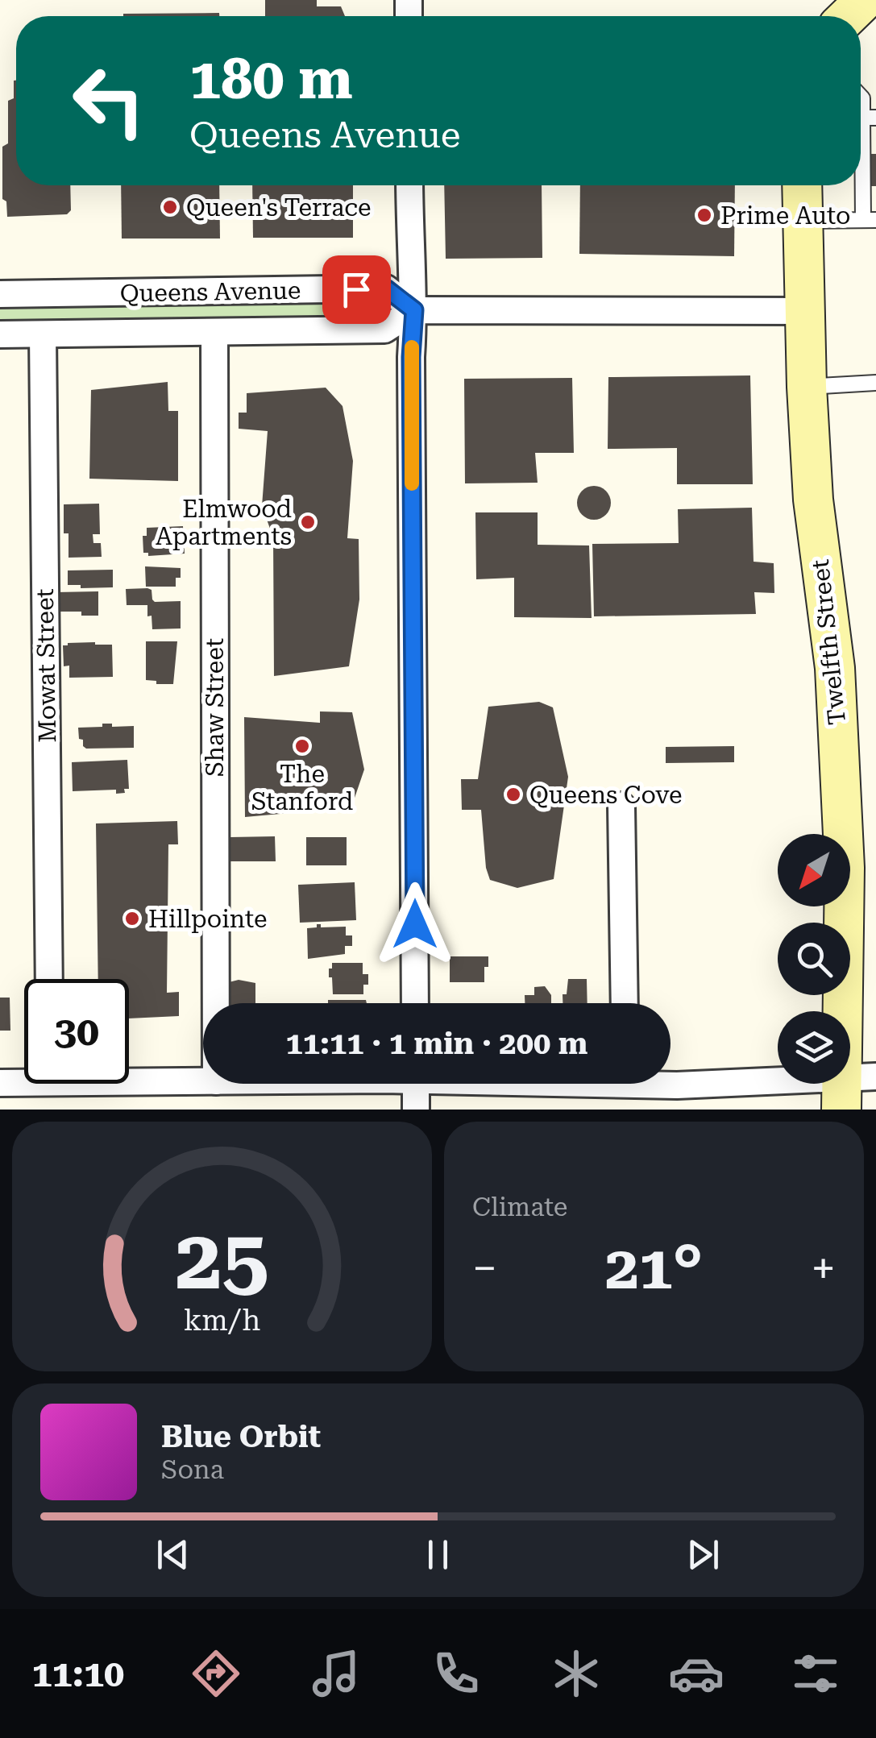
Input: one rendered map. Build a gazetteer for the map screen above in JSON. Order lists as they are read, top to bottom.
{
  "streets": {
    "street": [
      "Queens Avenue",
      "Twelfth Street",
      "Mowat Street",
      "Shaw Street"
    ]
  },
  "crossings": [
    ["Queens Avenue", "Twelfth Street"],
    ["Queens Avenue", "Mowat Street"],
    ["Queens Avenue", "Shaw Street"]
  ],
  "places": [
    "Queen's Terrace",
    "Prime Auto",
    "Elmwood Apartments",
    "The Stanford",
    "Queens Cove",
    "Hillpointe"
  ],
  "north": "bottom left",
  "page": {
    "turn": ["180 m", "Queens Avenue"],
    "limit": "30",
    "trip": "11:11 · 1 min · 200 m",
    "tile": "Climate",
    "heat": ["−", "21°", "+"],
    "song": ["Blue Orbit", "Sona"],
    "tabs": "11:10",
    "gauge": ["25", "km/h"]
  }
}
